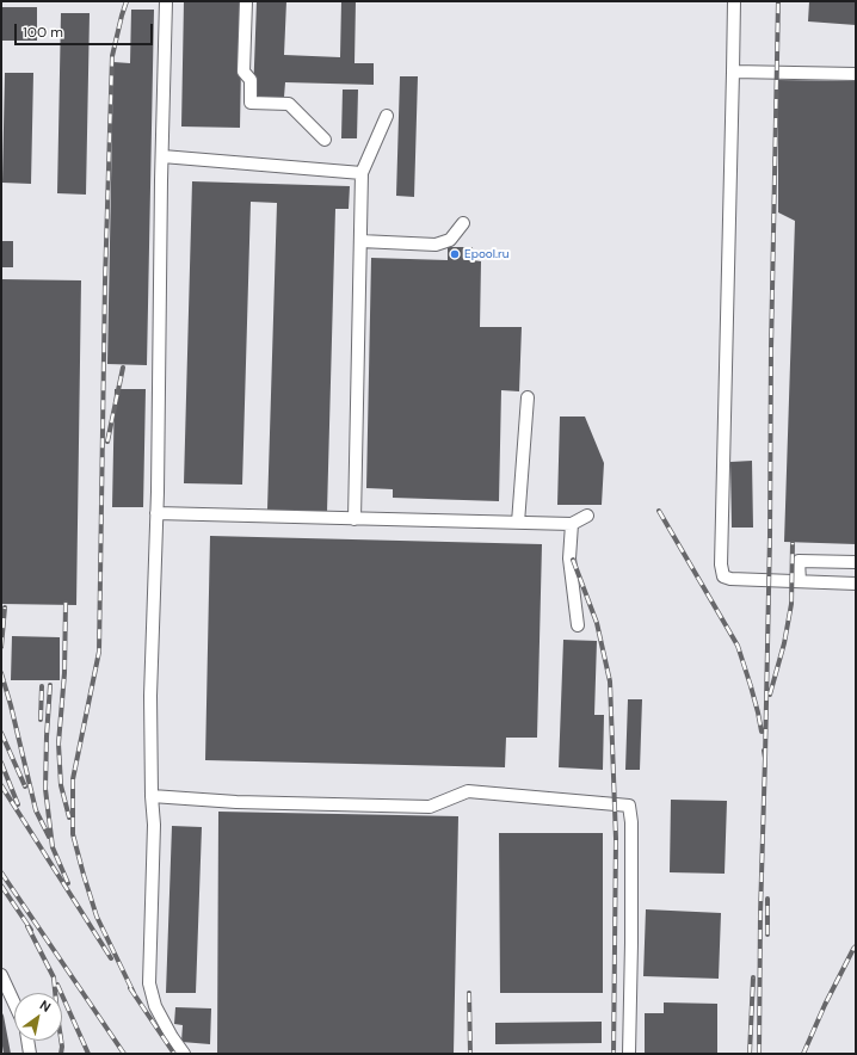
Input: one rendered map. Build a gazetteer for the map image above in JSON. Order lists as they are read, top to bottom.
{
  "places": ["Epool.ru"],
  "scale_bar": "100 m",
  "north": "top right"
}
